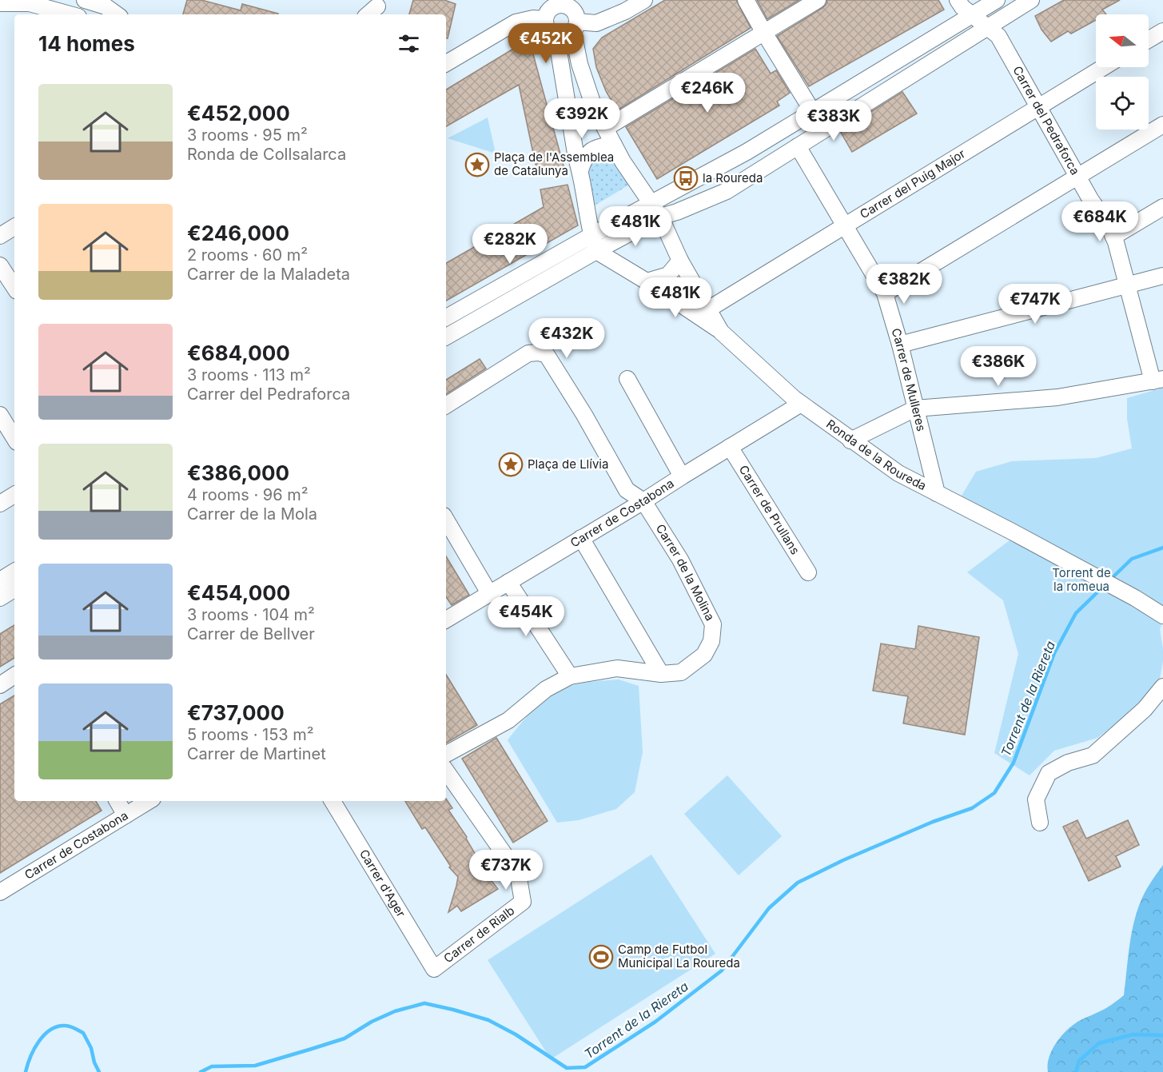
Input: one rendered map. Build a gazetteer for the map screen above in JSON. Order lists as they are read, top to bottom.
{
  "streets": {
    "street": [
      "Carrer del Pedraforca",
      "Carrer del Puig Major",
      "Carrer de Mulleres",
      "Ronda de la Roureda",
      "Carrer de Prullans",
      "Carrer de Costabona",
      "Carrer de la Molina",
      "Carrer d'Ager",
      "Carrer de Rialb"
    ]
  },
  "crossings": [
    ["Carrer del Pedraforca", "Carrer del Puig Major"],
    ["Carrer del Puig Major", "Carrer de Mulleres"],
    ["Carrer del Puig Major", "Ronda de la Roureda"],
    ["Carrer de Mulleres", "Ronda de la Roureda"],
    ["Ronda de la Roureda", "Carrer de Costabona"],
    ["Carrer de Prullans", "Carrer de Costabona"],
    ["Carrer de Costabona", "Carrer de la Molina"],
    ["Carrer d'Ager", "Carrer de Rialb"]
  ],
  "water": ["Torrent de la Riereta"],
  "parks": ["Torrent de la romeua"],
  "places": {
    "place": ["Plaça de l'Assemblea de Catalunya", "Plaça de Llívia"],
    "bus stop": ["la Roureda"],
    "sports": ["Camp de Futbol Municipal La Roureda"]
  },
  "north": "left",
  "page": {
    "heading": "14 homes",
    "price": [
      "€452K",
      "€246K",
      "€392K",
      "€383K",
      "€684K",
      "€481K",
      "€282K",
      "€382K",
      "€481K",
      "€747K",
      "€432K",
      "€386K",
      "€454K",
      "€737K"
    ],
    "list": [
      {
        "name": "€452,000",
        "note": "3 rooms · 95 m² · Ronda de Collsalarca"
      },
      {
        "name": "€246,000",
        "note": "2 rooms · 60 m² · Carrer de la Maladeta"
      },
      {
        "name": "€684,000",
        "note": "3 rooms · 113 m² · Carrer del Pedraforca"
      },
      {
        "name": "€386,000",
        "note": "4 rooms · 96 m² · Carrer de la Mola"
      },
      {
        "name": "€454,000",
        "note": "3 rooms · 104 m² · Carrer de Bellver"
      },
      {
        "name": "€737,000",
        "note": "5 rooms · 153 m² · Carrer de Martinet"
      }
    ]
  }
}
